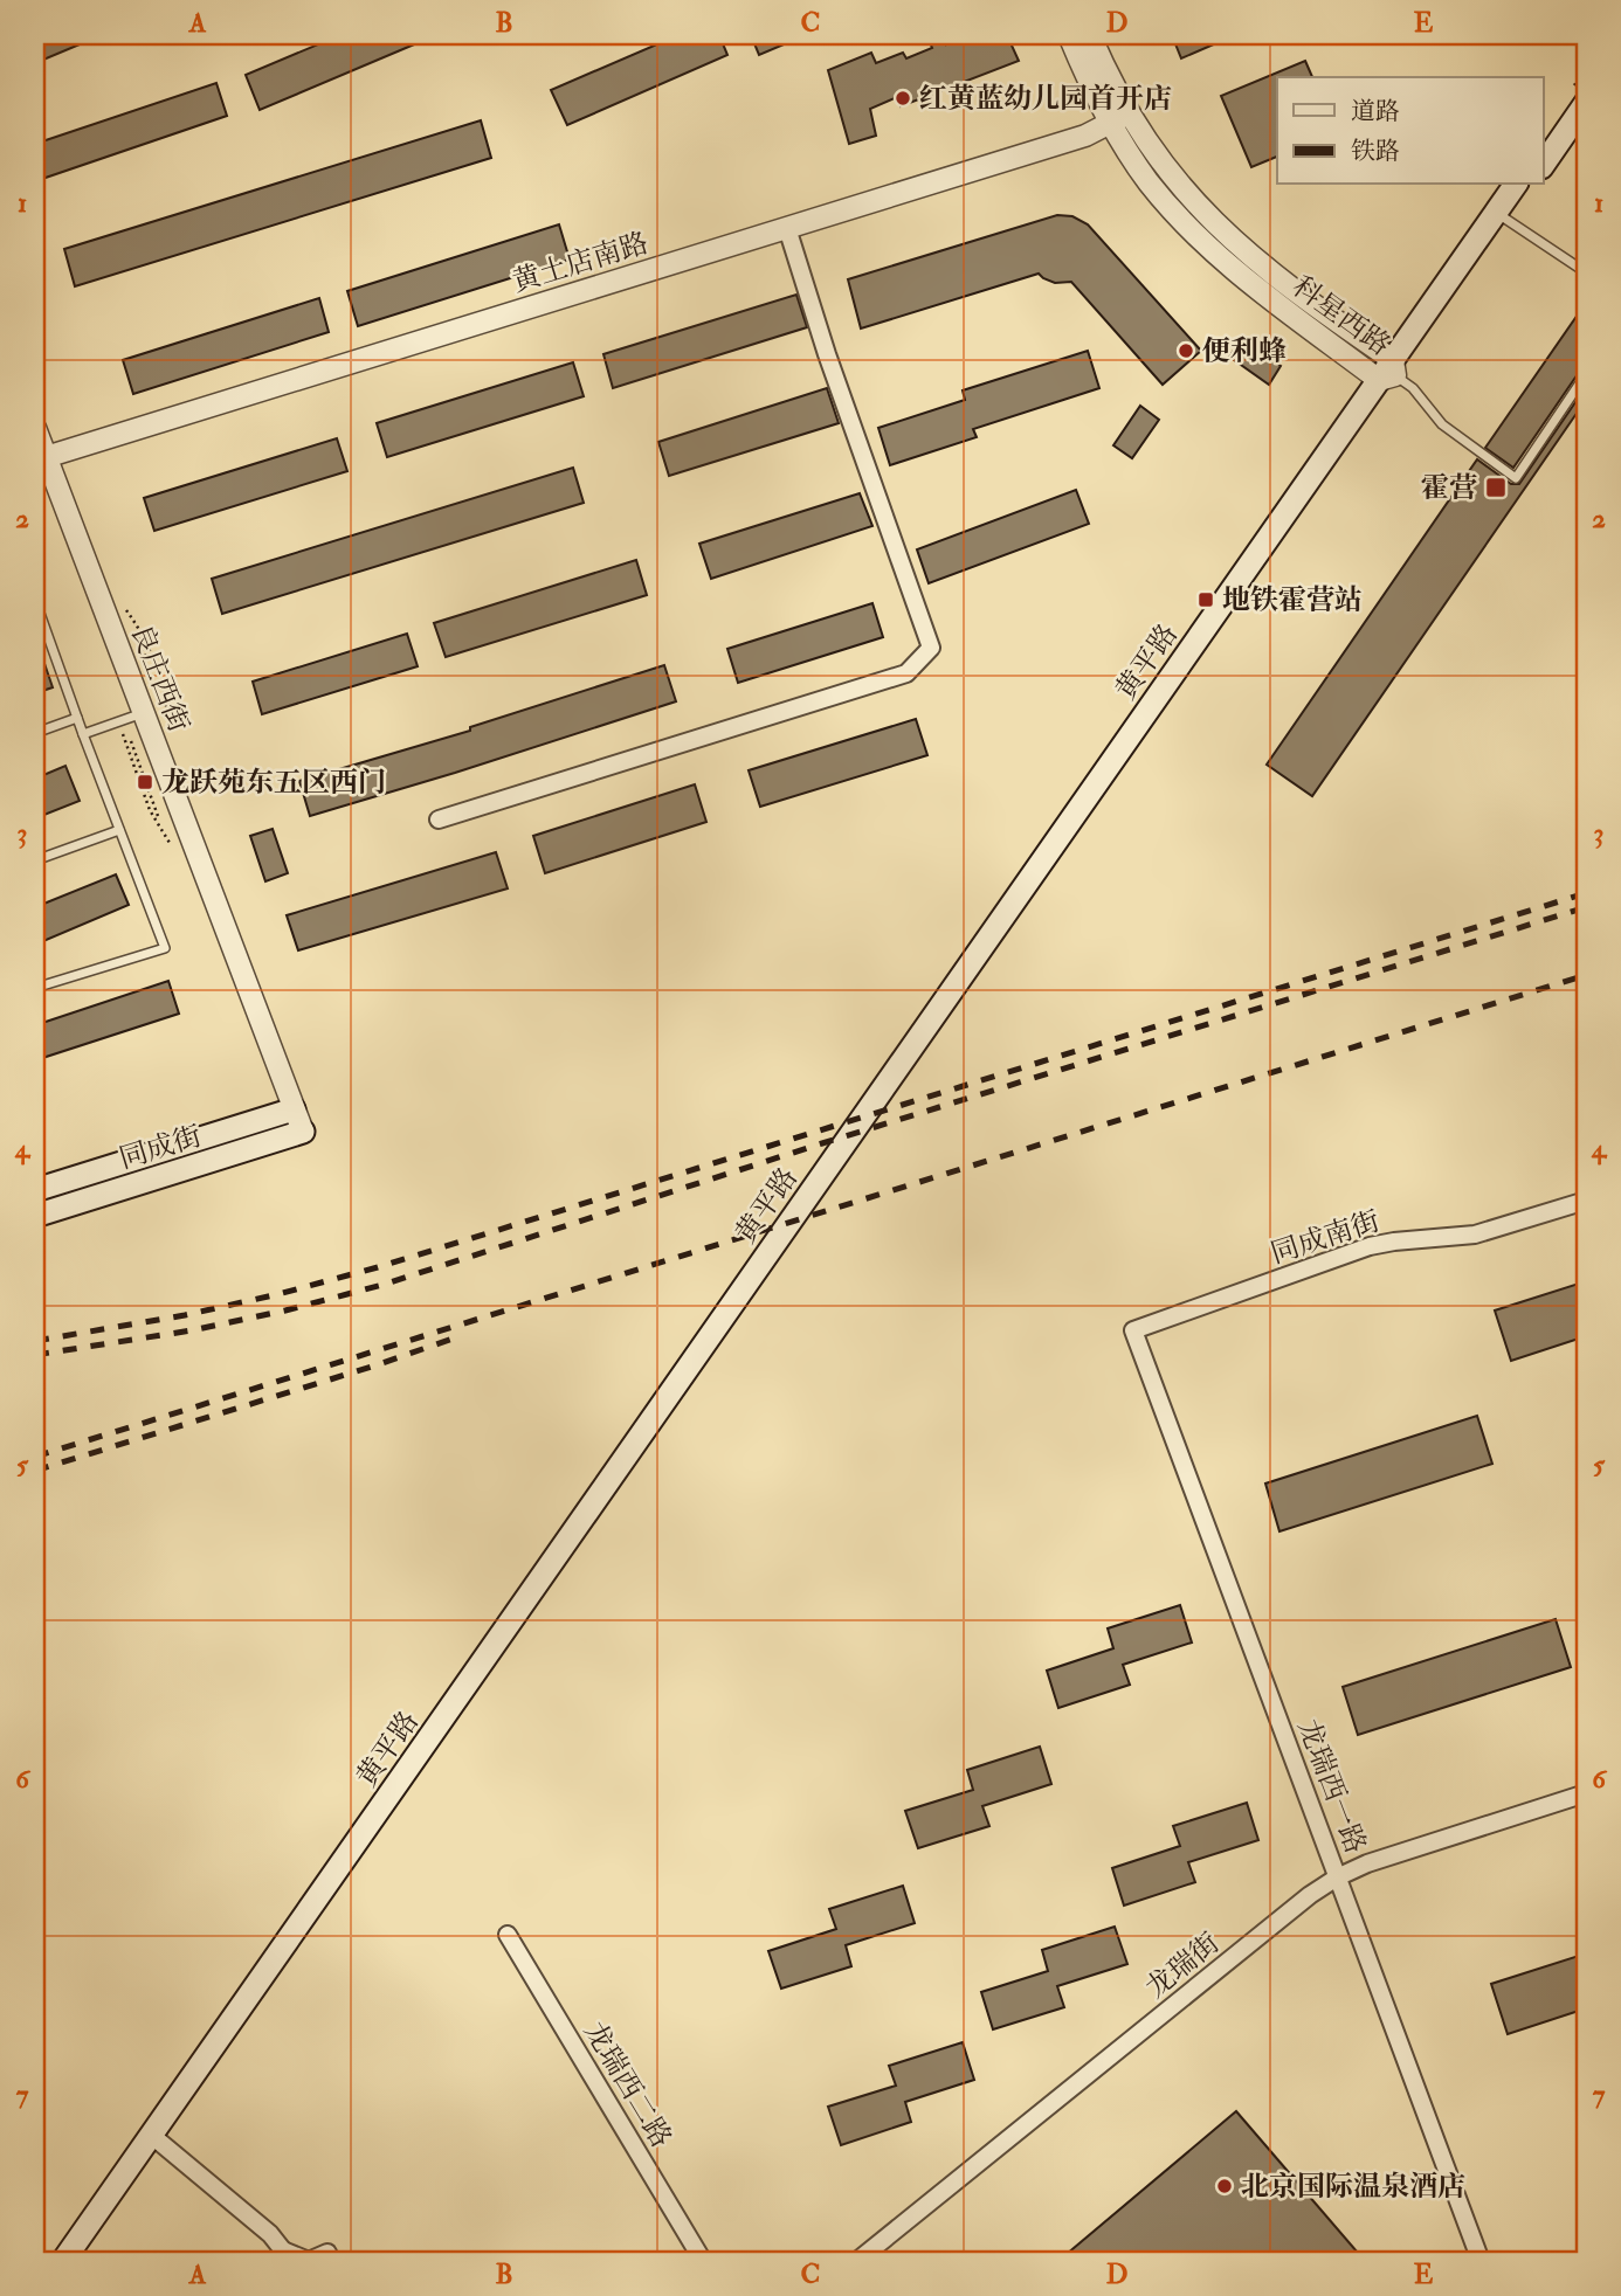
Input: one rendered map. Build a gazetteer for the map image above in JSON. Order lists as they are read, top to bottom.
{
  "streets": {
    "main road": ["黄平路", "同成街"],
    "street": [
      "黄土店南路",
      "科星西路",
      "良庄西街",
      "同成南街",
      "龙瑞西一路",
      "龙瑞街",
      "龙瑞西二路"
    ]
  },
  "crossings": [
    ["黄土店南路", "科星西路"],
    ["黄土店南路", "良庄西街"],
    ["科星西路", "黄平路"],
    ["良庄西街", "同成街"],
    ["同成南街", "龙瑞西一路"],
    ["龙瑞西一路", "龙瑞街"]
  ],
  "places": {
    "other": ["红黄蓝幼儿园首开店", "便利蜂", "北京国际温泉酒店"],
    "transit": ["霍营", "地铁霍营站", "龙跃苑东五区西门"]
  },
  "legend": ["道路", "铁路"],
  "grid": {
    "columns": [
      "A",
      "B",
      "C",
      "D",
      "E"
    ],
    "rows": [
      "1",
      "2",
      "3",
      "4",
      "5",
      "6",
      "7"
    ]
  }
}
